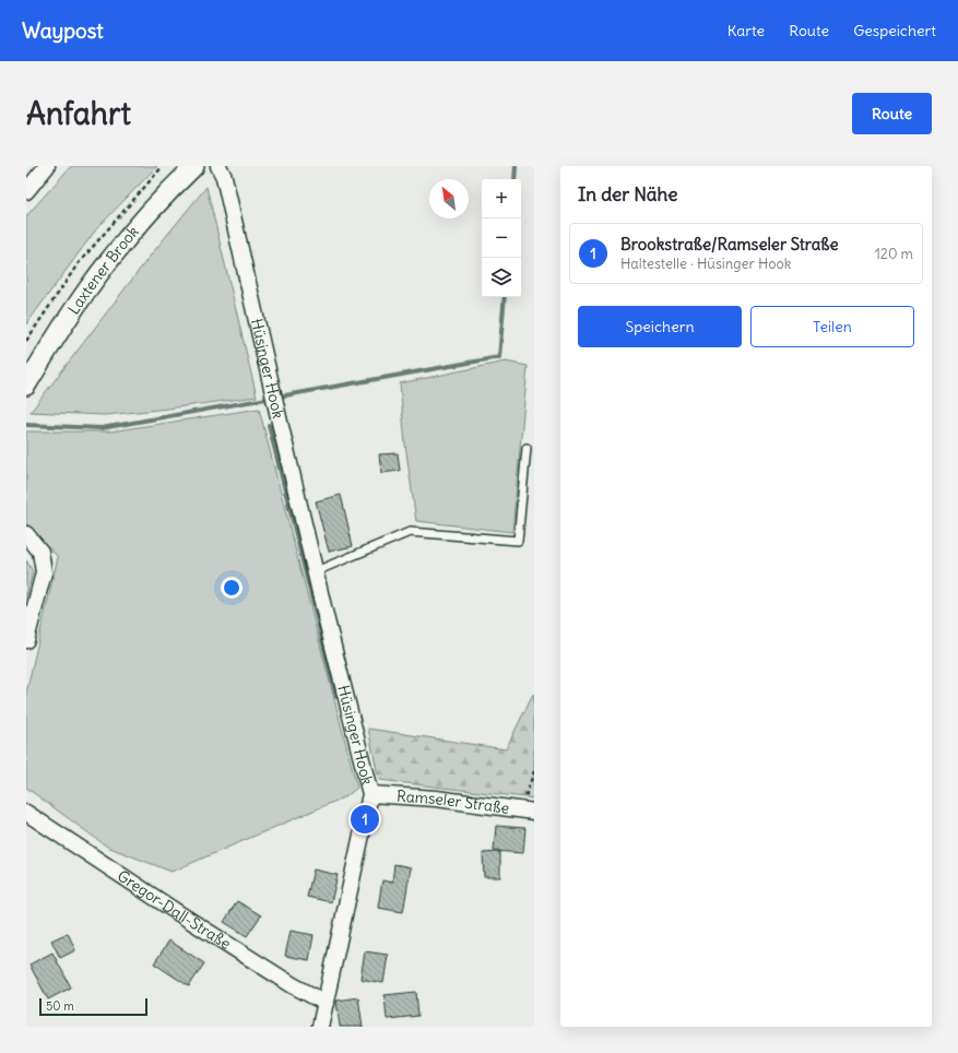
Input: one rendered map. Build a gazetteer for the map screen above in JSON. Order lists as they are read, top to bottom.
{
  "streets": {
    "street": [
      "Laxtener Brook",
      "Hüsinger Hook",
      "Ramseler Straße",
      "Gregor-Dall-Straße"
    ]
  },
  "crossings": [
    ["Hüsinger Hook", "Ramseler Straße"],
    ["Hüsinger Hook", "Gregor-Dall-Straße"]
  ],
  "scale_bar": "50 m",
  "north": "top left",
  "page": {
    "header": "Waypost",
    "nav": ["Karte", "Route", "Gespeichert"],
    "buttons": [
      "Route",
      ["Speichern", "Teilen"]
    ],
    "title": "Anfahrt",
    "heading": "In der Nähe",
    "map_buttons": ["+", "−"],
    "list": [
      {
        "mark": "1",
        "name": "Brookstraße/Ramseler Straße",
        "note": "Haltestelle · Hüsinger Hook",
        "value": "120 m"
      }
    ],
    "pins": "1",
    "scale": "50 m"
  }
}
